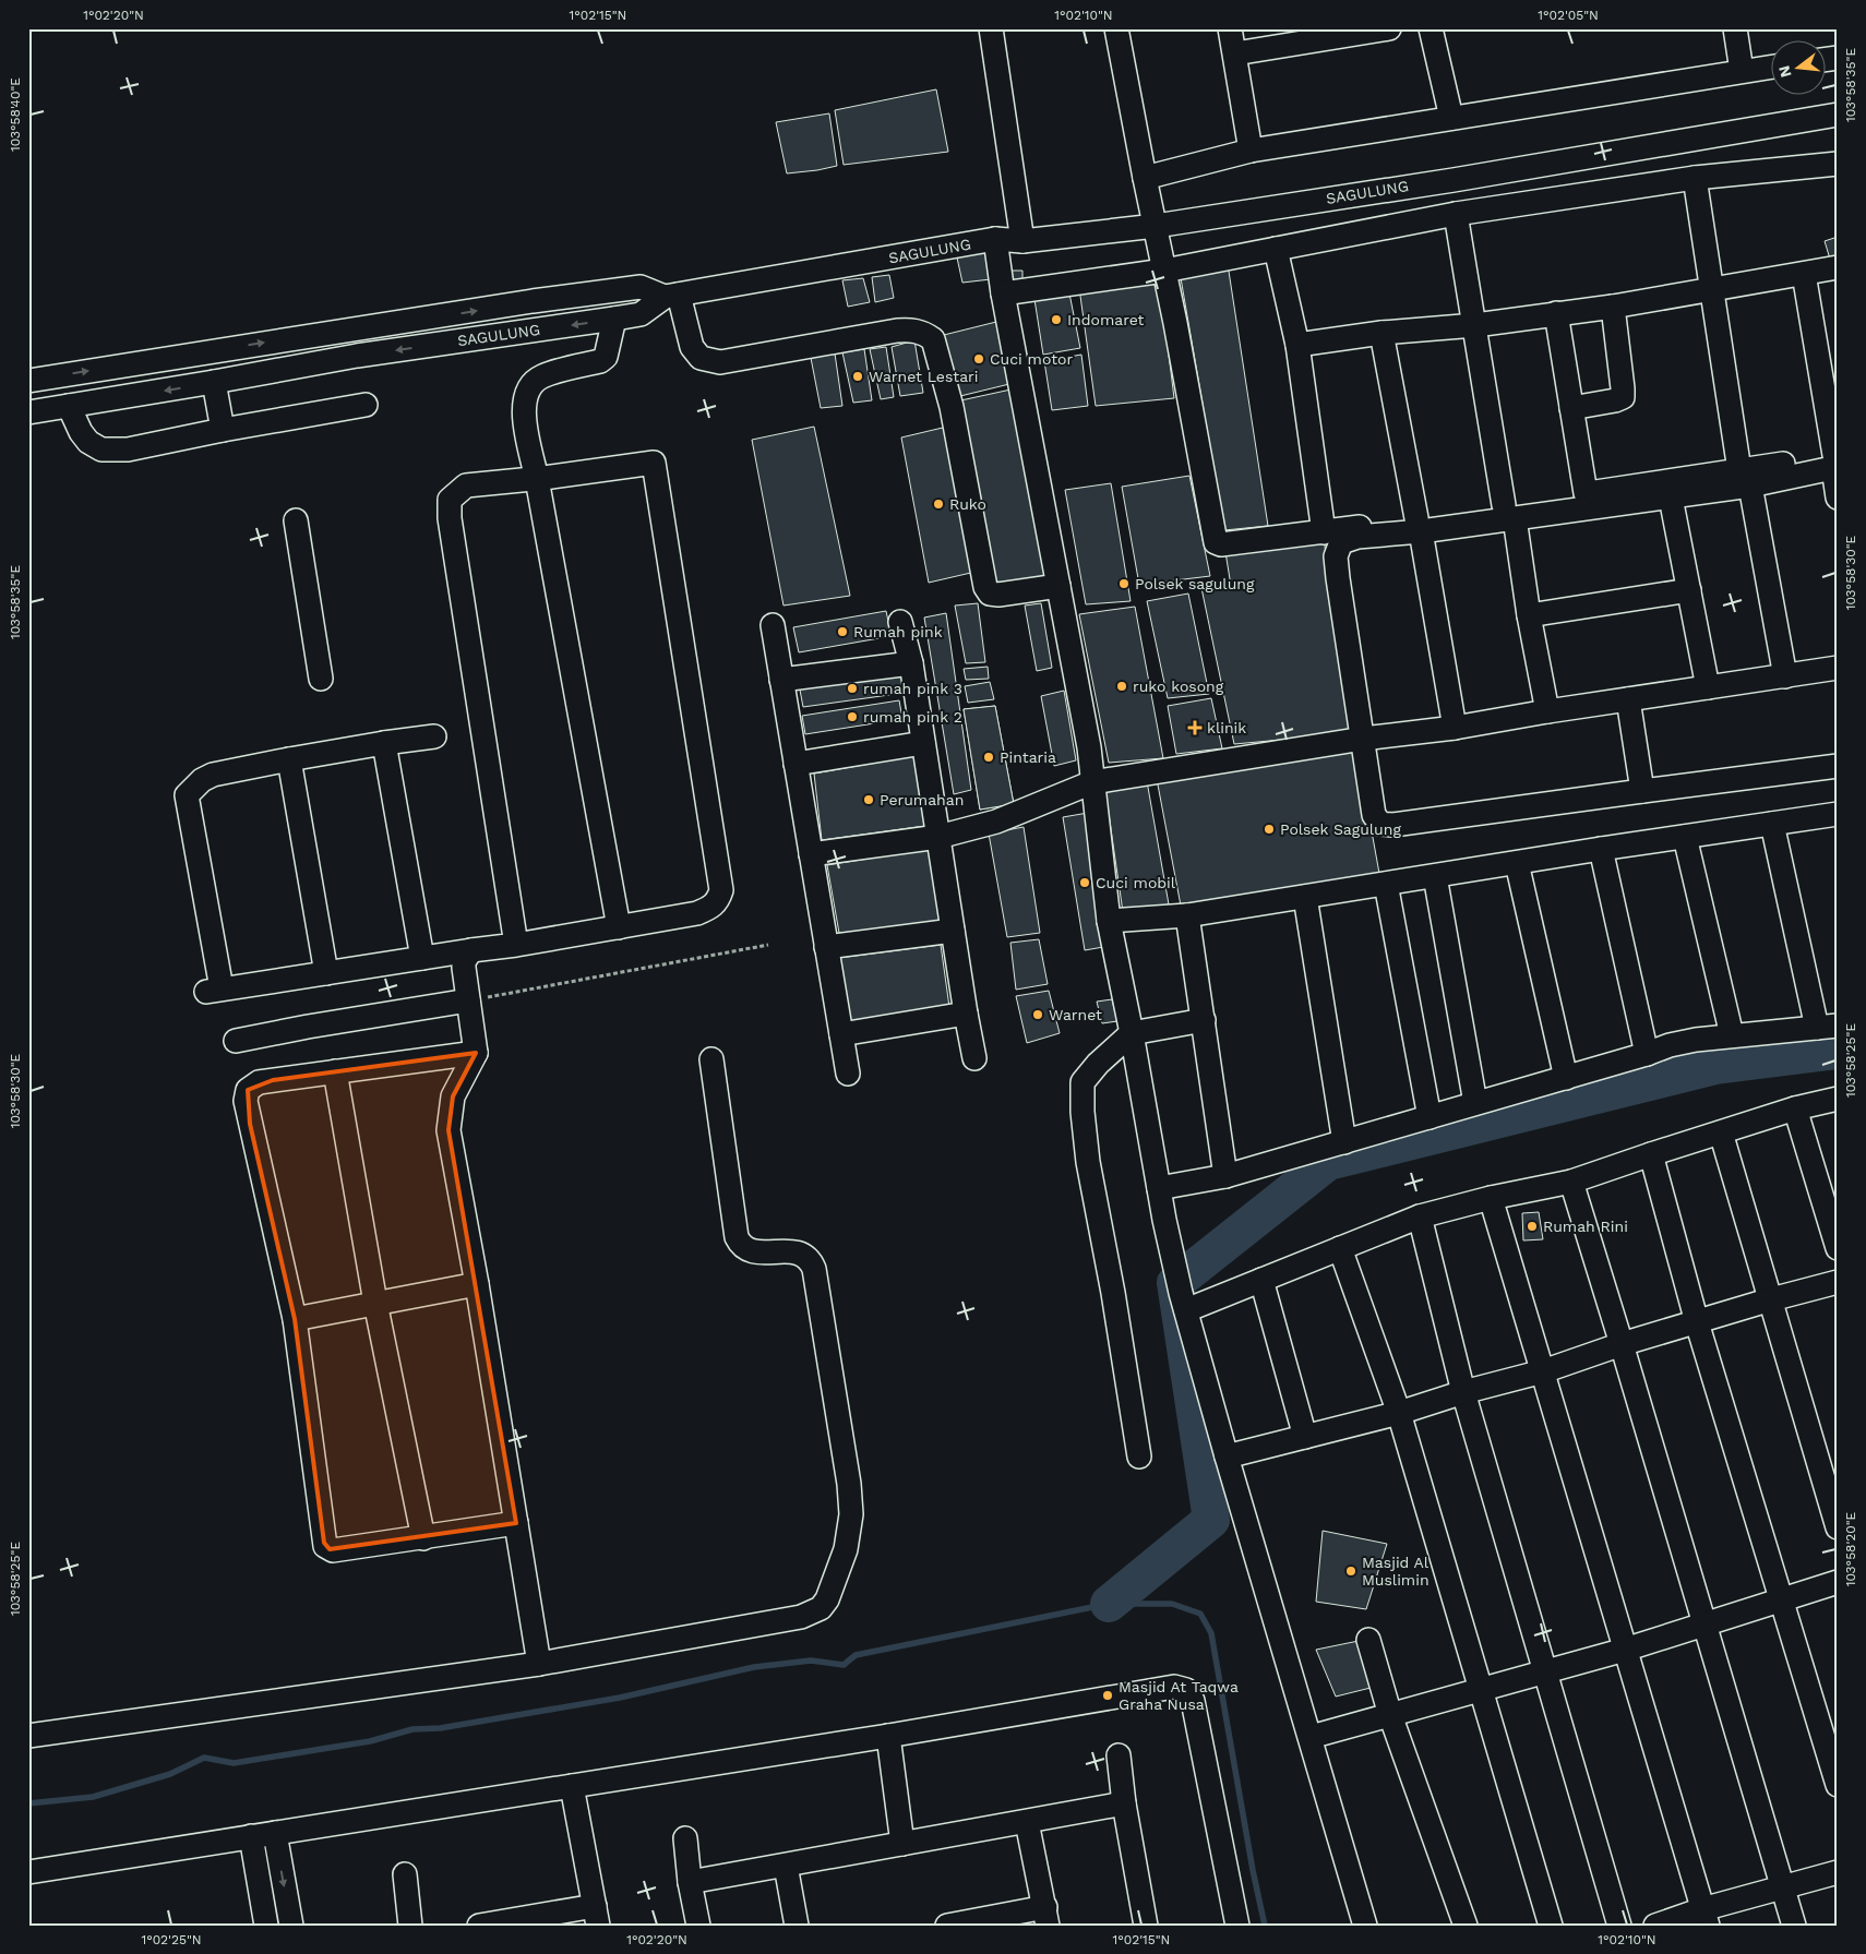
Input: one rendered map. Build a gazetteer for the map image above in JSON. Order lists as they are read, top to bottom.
{
  "streets": {
    "street": ["SAGULUNG"]
  },
  "places": {
    "other": [
      "Indomaret",
      "Cuci motor",
      "Warnet Lestari",
      "Ruko",
      "Polsek sagulung",
      "Rumah pink",
      "ruko kosong",
      "rumah pink 3",
      "rumah pink 2",
      "Pintaria",
      "Perumahan",
      "Polsek Sagulung",
      "Cuci mobil",
      "Warnet",
      "Rumah Rini",
      "Masjid Al Muslimin",
      "Masjid At Taqwa Graha Nusa"
    ],
    "health": ["klinik"]
  },
  "north": "left",
  "coordinates": [
    "1°02'20\"N",
    "1°02'15\"N",
    "1°02'10\"N",
    "1°02'05\"N",
    "103°58'35\"E",
    "103°58'40\"E",
    "103°58'30\"E",
    "103°58'25\"E",
    "103°58'20\"E",
    "1°02'25\"N"
  ]
}
